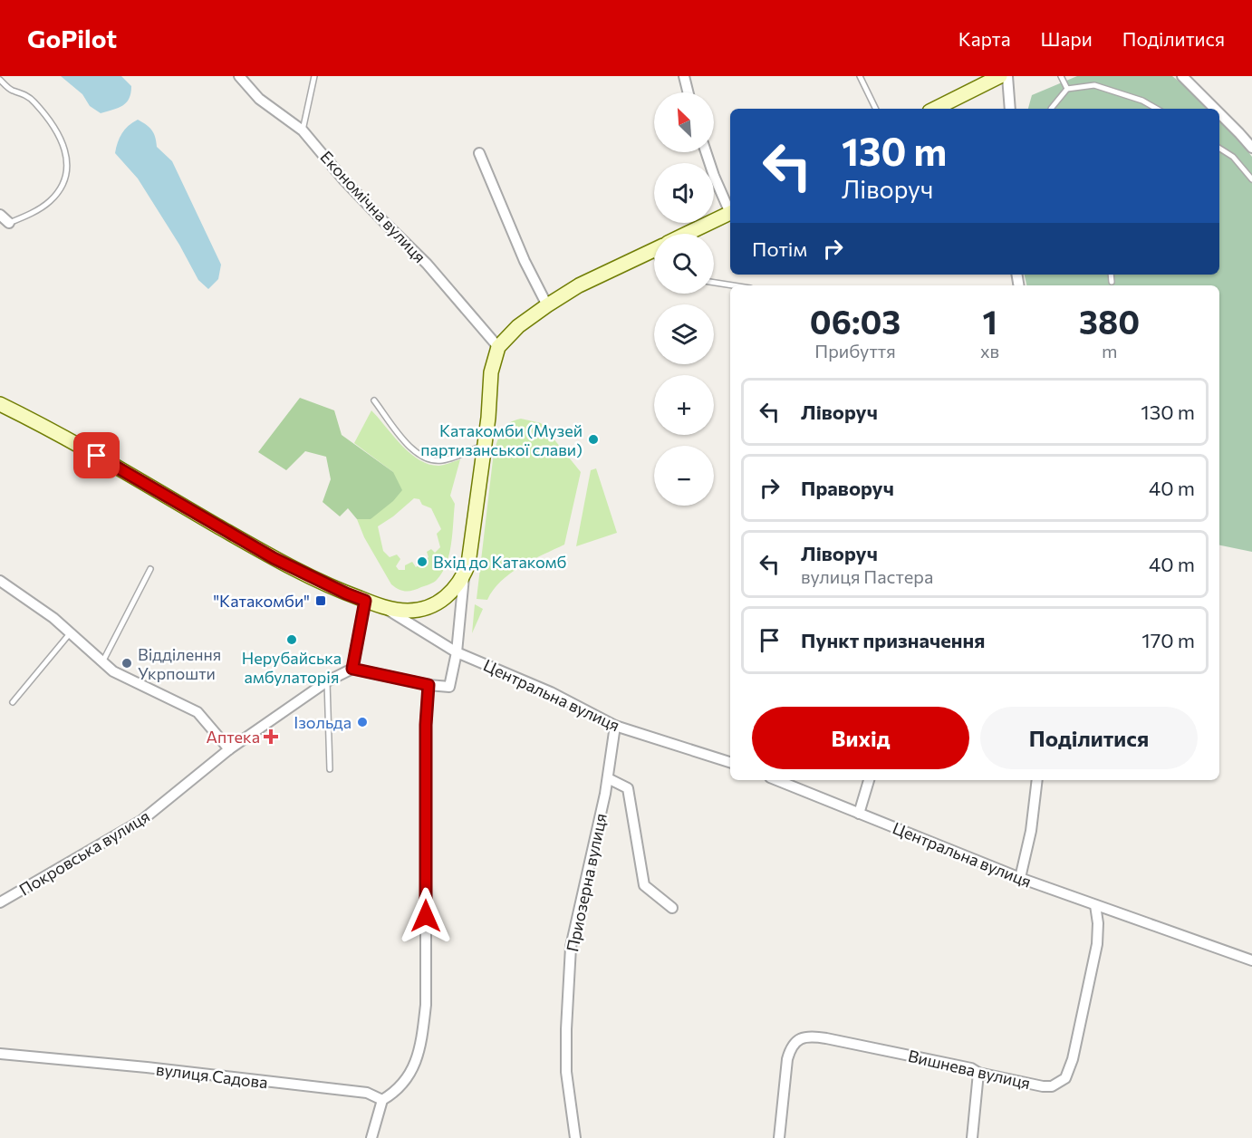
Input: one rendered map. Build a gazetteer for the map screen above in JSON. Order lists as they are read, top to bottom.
{
  "streets": {
    "street": [
      "Економічна вулиця",
      "Центральна вулиця",
      "Покровська вулиця",
      "Приозерна вулиця",
      "Вишнева вулиця",
      "вулиця Садова"
    ]
  },
  "crossings": [
    ["Центральна вулиця", "Приозерна вулиця"],
    ["Центральна вулиця", "Вишнева вулиця"]
  ],
  "places": {
    "other": [
      "Катакомби (Музей партизанської слави)",
      "Вхід до Катакомб",
      "Нерубайська амбулаторія",
      "Відділення Укрпошти",
      "Ізольда"
    ],
    "transit": ["\"Катакомби\""],
    "health": ["Аптека"]
  },
  "north": "top left",
  "page": {
    "header": "GoPilot",
    "nav": ["Карта", "Шари", "Поділитися"],
    "map_buttons": ["+", "−"],
    "turn": ["130 m", "Ліворуч"],
    "then": "Потім",
    "eta": [
      "06:03",
      "Прибуття",
      "1",
      "хв",
      "380",
      "m"
    ],
    "list": [
      {
        "name": "Ліворуч",
        "value": "130 m"
      },
      {
        "name": "Праворуч",
        "value": "40 m"
      },
      {
        "name": "Ліворуч",
        "note": "вулиця Пастера",
        "value": "40 m"
      },
      {
        "name": "Пункт призначення",
        "value": "170 m"
      }
    ],
    "buttons": ["Вихід", "Поділитися"]
  }
}
